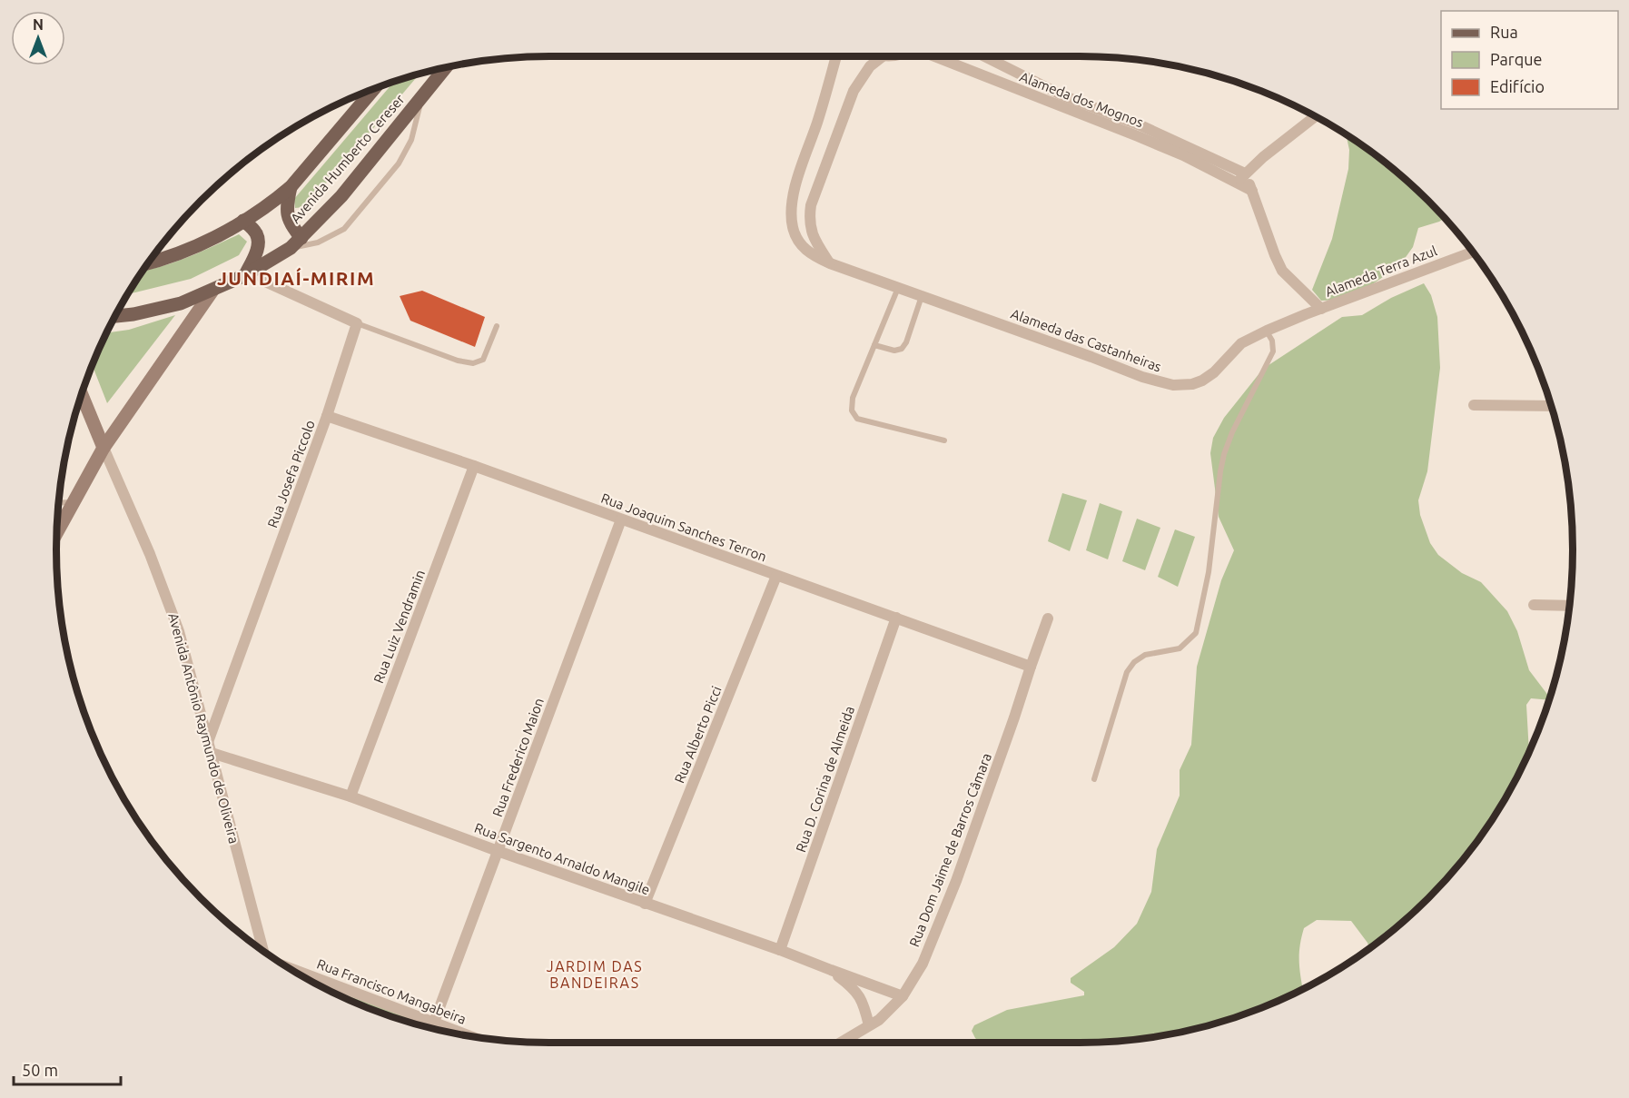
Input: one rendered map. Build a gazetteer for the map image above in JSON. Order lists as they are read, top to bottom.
{
  "streets": {
    "main road": ["Avenida Humberto Cereser", "Avenida Antônio Raymundo de Oliveira"],
    "street": [
      "Alameda dos Mognos",
      "Alameda Terra Azul",
      "Alameda das Castanheiras",
      "Rua Josefa Piccolo",
      "Rua Joaquim Sanches Terron",
      "Rua Luiz Vendramin",
      "Rua Alberto Picci",
      "Rua Frederico Maion",
      "Rua D. Corina de Almeida",
      "Rua Dom Jaime de Barros Câmara",
      "Rua Sargento Arnaldo Mangile",
      "Rua Francisco Mangabeira"
    ]
  },
  "crossings": [
    ["Alameda Terra Azul", "Alameda das Castanheiras"],
    ["Rua Josefa Piccolo", "Rua Joaquim Sanches Terron"],
    ["Rua Josefa Piccolo", "Avenida Antônio Raymundo de Oliveira"],
    ["Rua Josefa Piccolo", "Rua Sargento Arnaldo Mangile"],
    ["Rua Joaquim Sanches Terron", "Rua Luiz Vendramin"],
    ["Rua Joaquim Sanches Terron", "Rua Alberto Picci"],
    ["Rua Joaquim Sanches Terron", "Rua Frederico Maion"],
    ["Rua Joaquim Sanches Terron", "Rua D. Corina de Almeida"],
    ["Rua Joaquim Sanches Terron", "Rua Dom Jaime de Barros Câmara"],
    ["Rua Luiz Vendramin", "Rua Sargento Arnaldo Mangile"],
    ["Avenida Antônio Raymundo de Oliveira", "Rua Sargento Arnaldo Mangile"],
    ["Rua Alberto Picci", "Rua Sargento Arnaldo Mangile"],
    ["Rua Frederico Maion", "Rua Sargento Arnaldo Mangile"],
    ["Rua Frederico Maion", "Rua Francisco Mangabeira"],
    ["Rua D. Corina de Almeida", "Rua Sargento Arnaldo Mangile"],
    ["Rua Dom Jaime de Barros Câmara", "Rua Sargento Arnaldo Mangile"]
  ],
  "districts": ["JUNDIAÍ-MIRIM", "JARDIM DAS BANDEIRAS"],
  "legend": ["Rua", "Parque", "Edifício"],
  "scale_bar": "50 m",
  "north": "top"
}
